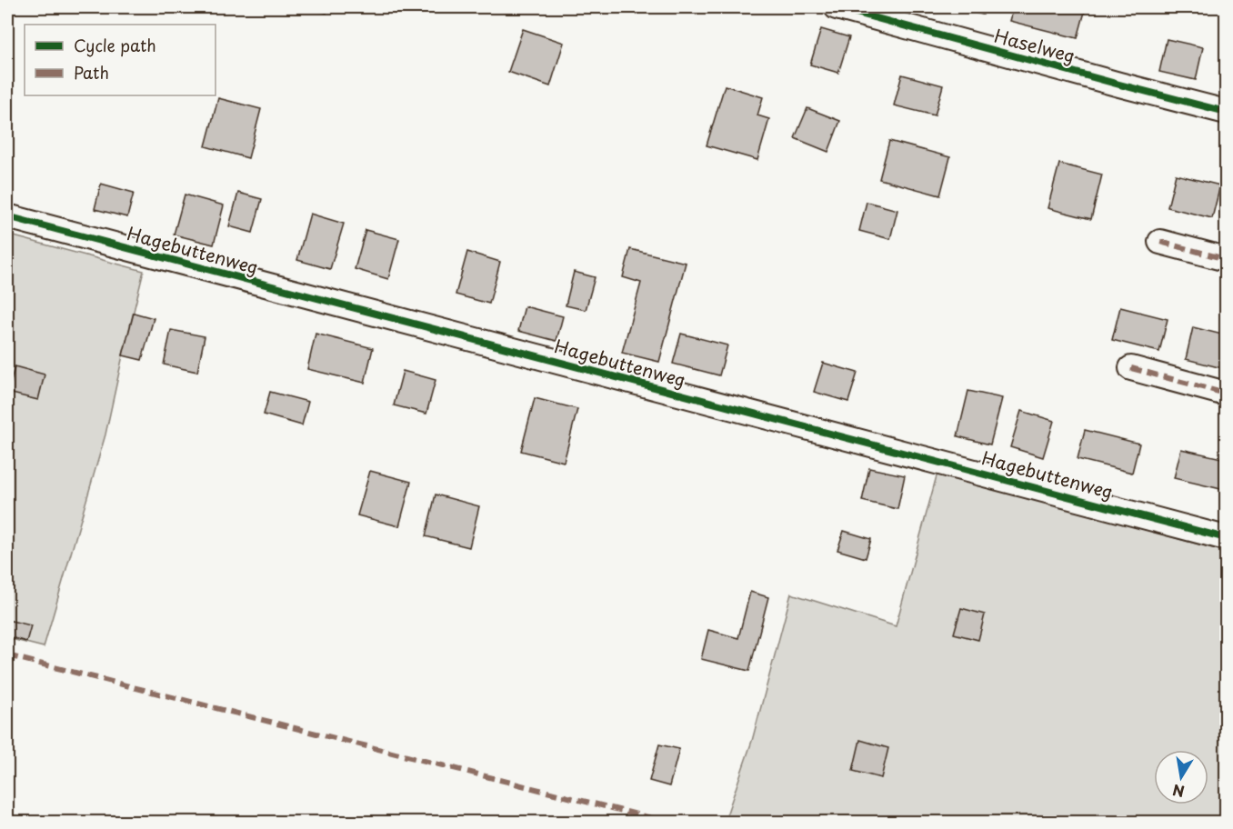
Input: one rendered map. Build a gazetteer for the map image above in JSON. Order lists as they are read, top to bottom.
{
  "streets": {
    "street": ["Haselweg", "Hagebuttenweg"]
  },
  "legend": ["Cycle path", "Path"],
  "north": "bottom"
}
